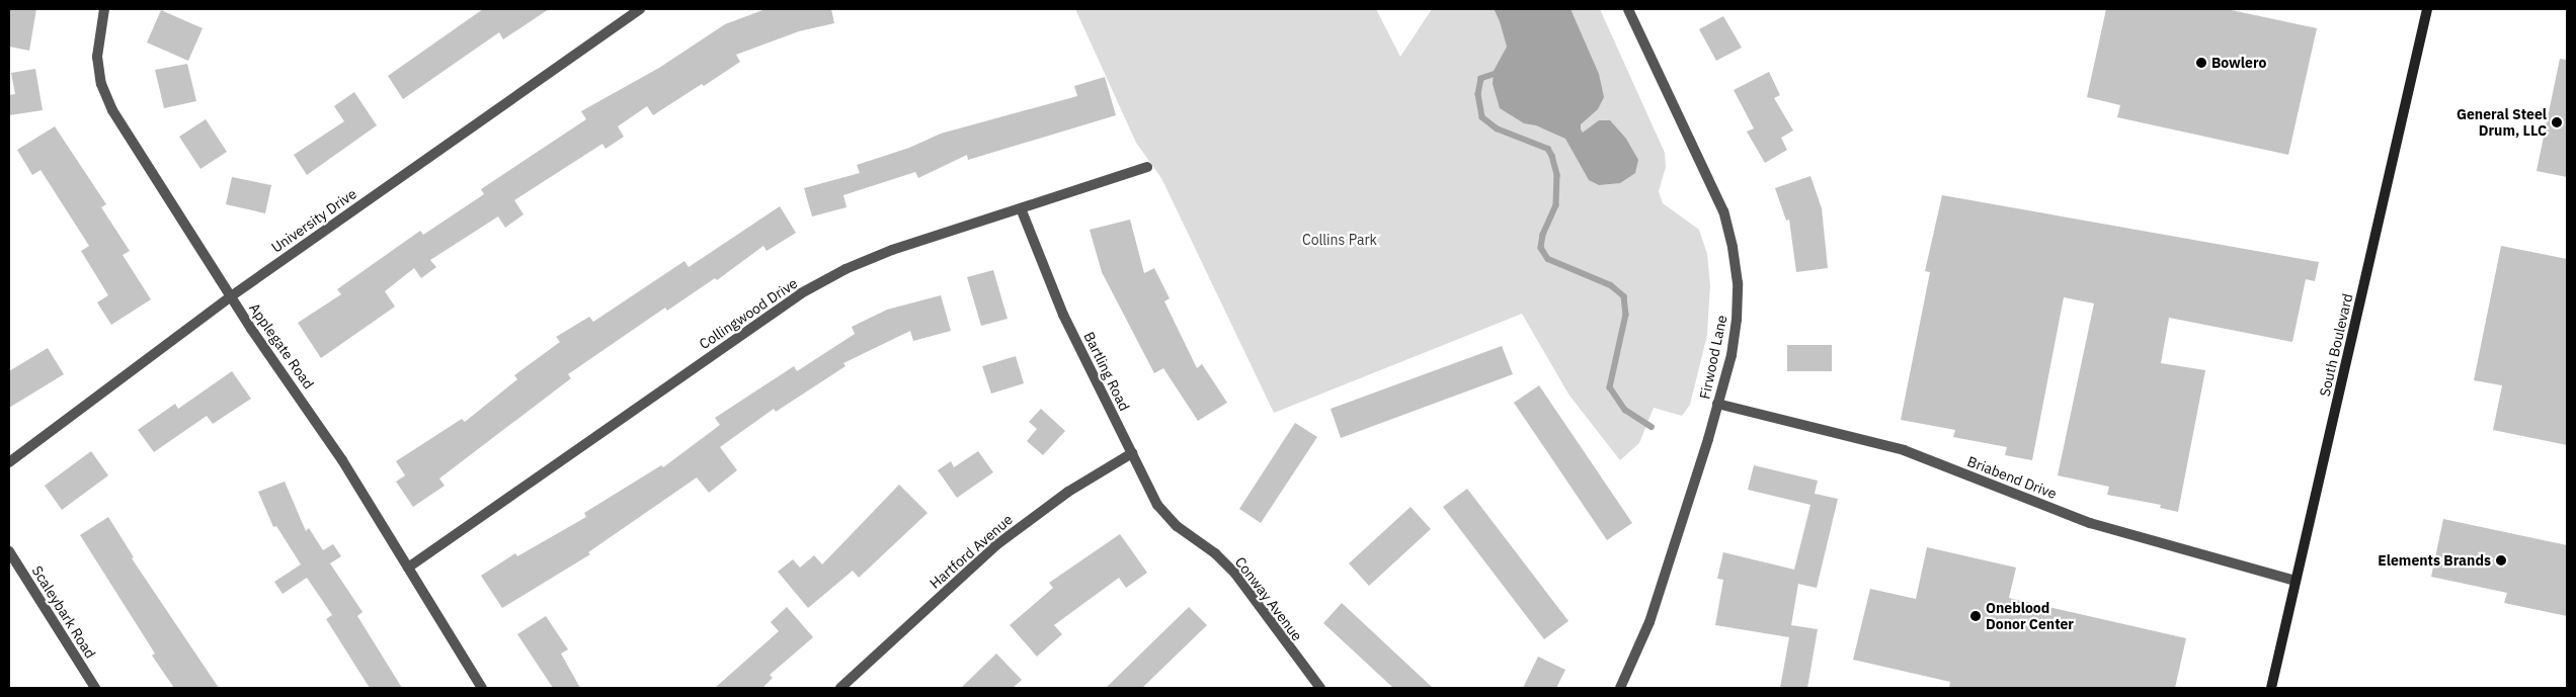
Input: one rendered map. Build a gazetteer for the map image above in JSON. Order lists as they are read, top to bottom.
{
  "streets": {
    "main road": ["South Boulevard"],
    "street": [
      "University Drive",
      "Collingwood Drive",
      "Applegate Road",
      "Firwood Lane",
      "Bartling Road",
      "Briabend Drive",
      "Hartford Avenue",
      "Conway Avenue",
      "Scaleybark Road"
    ]
  },
  "crossings": [
    ["University Drive", "Applegate Road"],
    ["Collingwood Drive", "Applegate Road"],
    ["Collingwood Drive", "Bartling Road"],
    ["South Boulevard", "Briabend Drive"],
    ["Firwood Lane", "Briabend Drive"],
    ["Bartling Road", "Hartford Avenue"],
    ["Bartling Road", "Conway Avenue"]
  ],
  "parks": ["Collins Park"],
  "places": [
    "Bowlero",
    "General Steel Drum, LLC",
    "Elements Brands",
    "Oneblood Donor Center"
  ]
}
